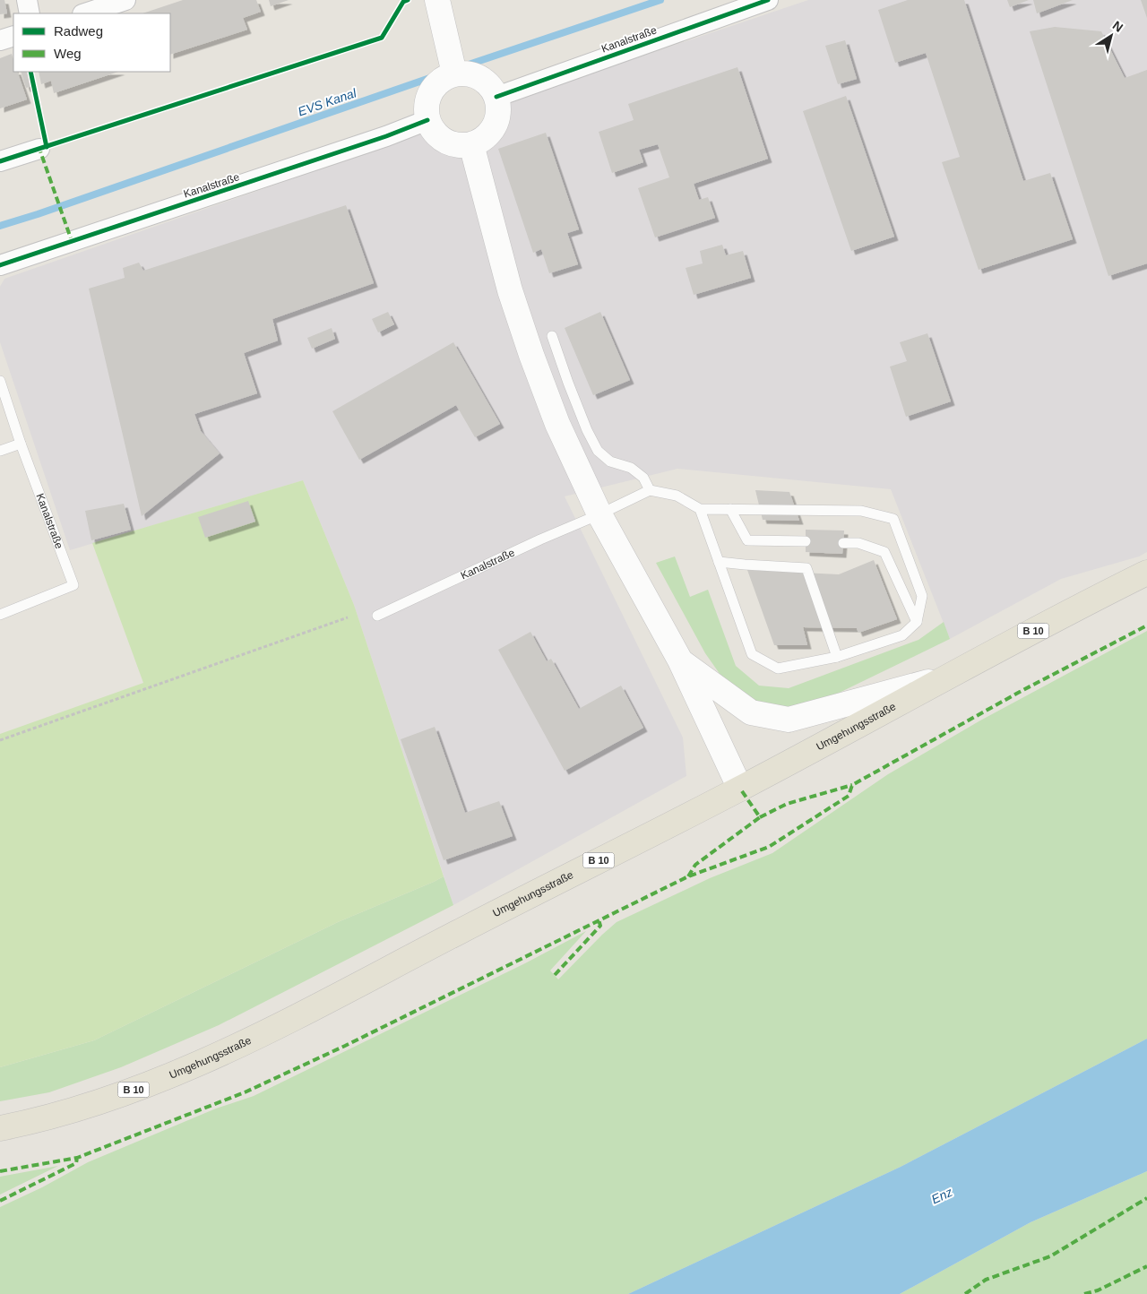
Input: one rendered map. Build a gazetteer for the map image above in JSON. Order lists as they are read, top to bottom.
{
  "streets": {
    "main road": ["B 10", "Umgehungsstraße"],
    "street": ["Kanalstraße"]
  },
  "water": ["EVS Kanal", "Enz"],
  "legend": ["Radweg", "Weg"],
  "north": "top right"
}
